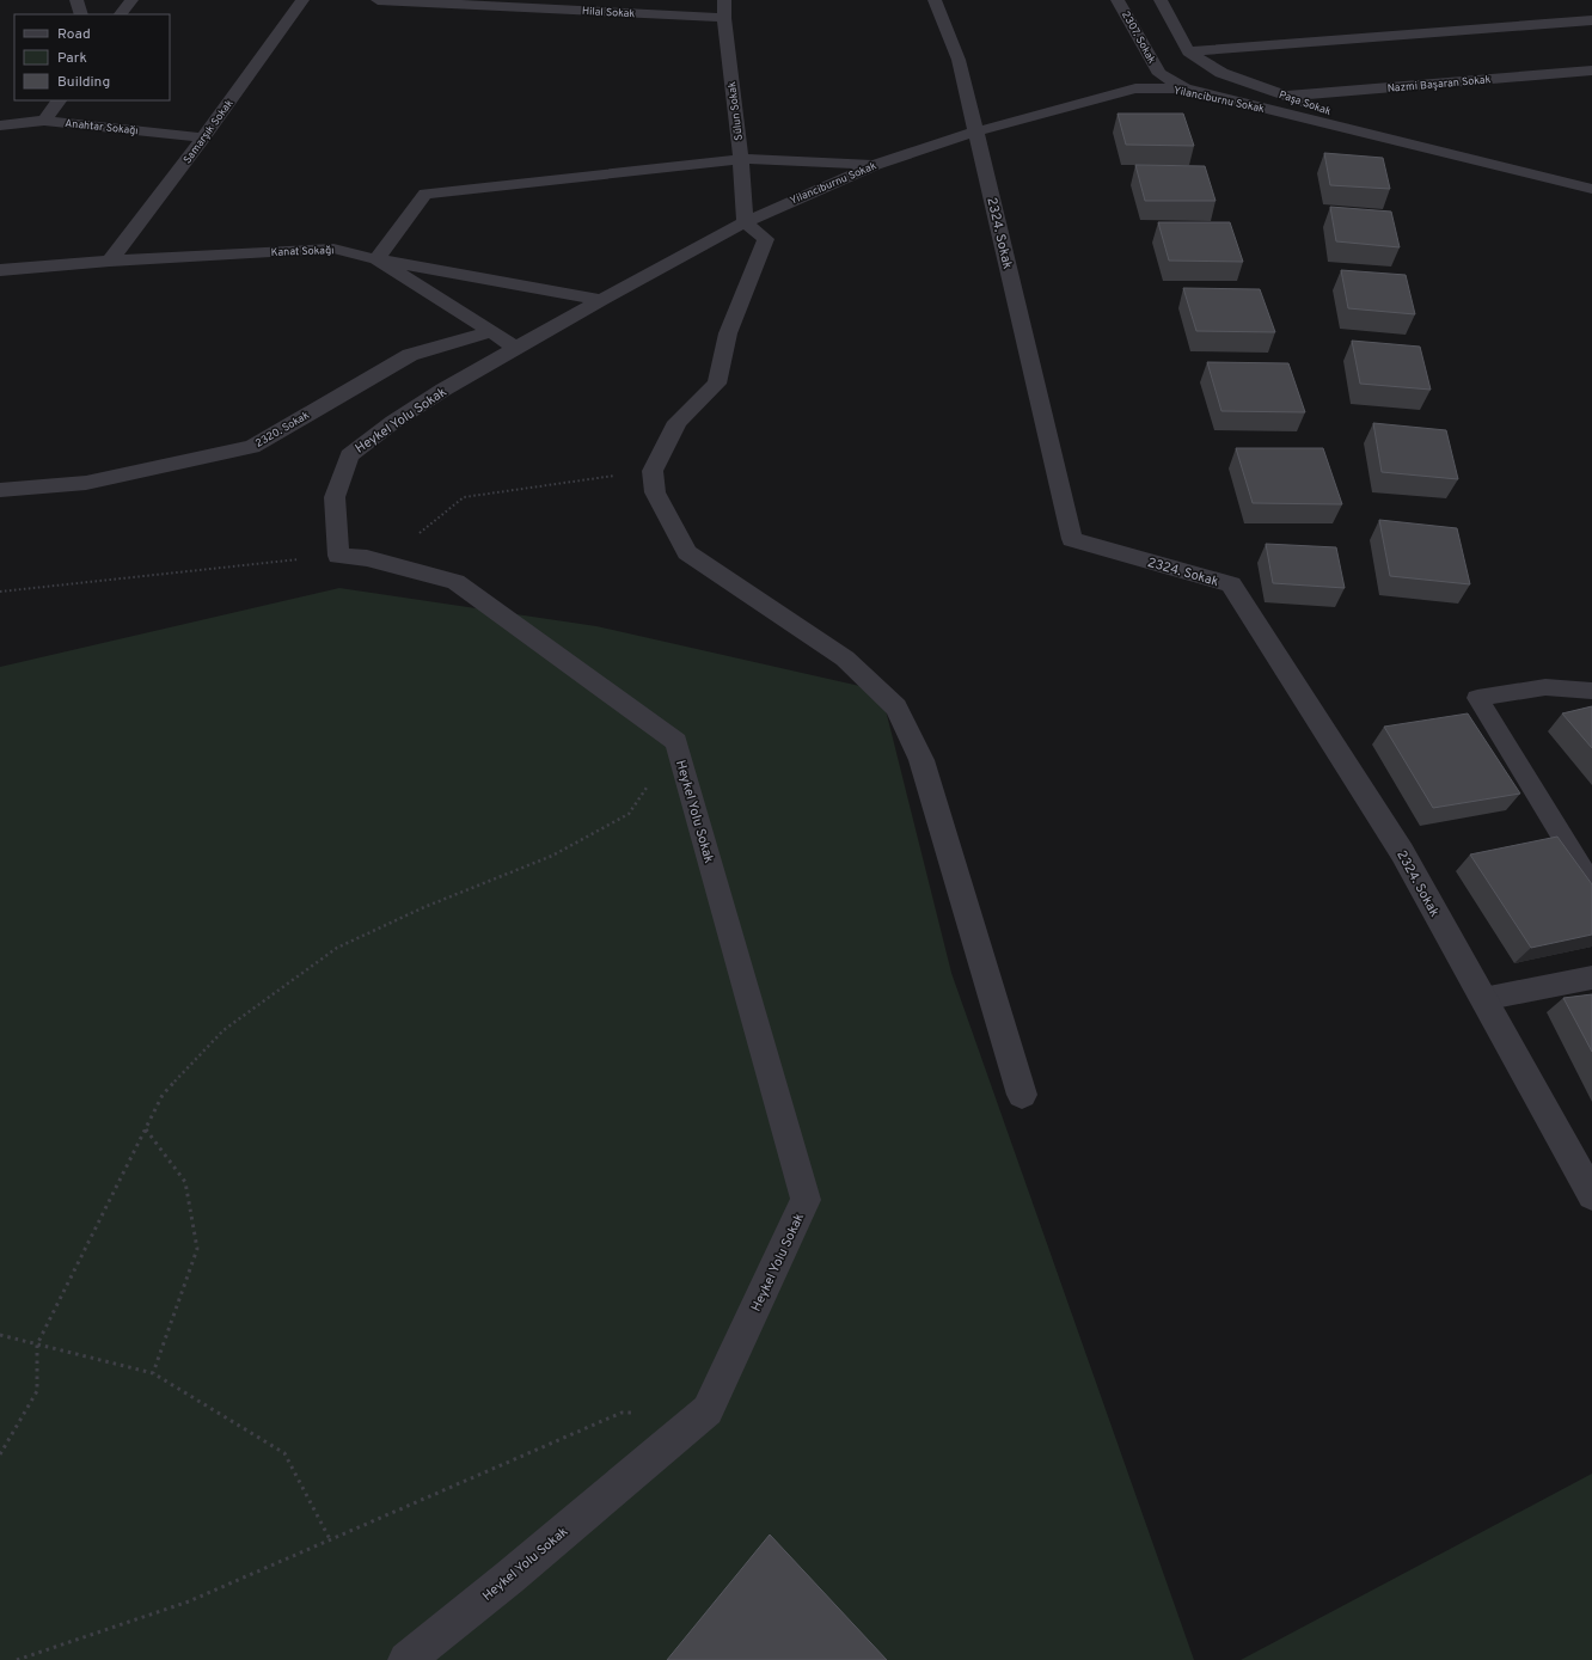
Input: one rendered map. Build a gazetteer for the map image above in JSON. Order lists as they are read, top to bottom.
{
  "streets": {
    "street": [
      "Hilal Sokak",
      "2307. Sokak",
      "Nazmi Başaran Sokak",
      "Yilanciburnu Sokak",
      "Paşa Sokak",
      "Sülun Sokak",
      "Anahtar Sokağı",
      "Samarşık Sokak",
      "2324. Sokak",
      "Kanat Sokağı",
      "Heykel Yolu Sokak",
      "2320. Sokak"
    ]
  },
  "crossings": [
    ["Hilal Sokak", "Sülun Sokak"],
    ["2307. Sokak", "Yilanciburnu Sokak"],
    ["Nazmi Başaran Sokak", "Paşa Sokak"],
    ["Yilanciburnu Sokak", "Paşa Sokak"],
    ["Yilanciburnu Sokak", "Sülun Sokak"],
    ["Yilanciburnu Sokak", "2324. Sokak"],
    ["Yilanciburnu Sokak", "Heykel Yolu Sokak"],
    ["Sülun Sokak", "Heykel Yolu Sokak"],
    ["Anahtar Sokağı", "Samarşık Sokak"],
    ["Samarşık Sokak", "Kanat Sokağı"],
    ["Kanat Sokağı", "Heykel Yolu Sokak"]
  ],
  "legend": ["Road", "Park", "Building"]
}
